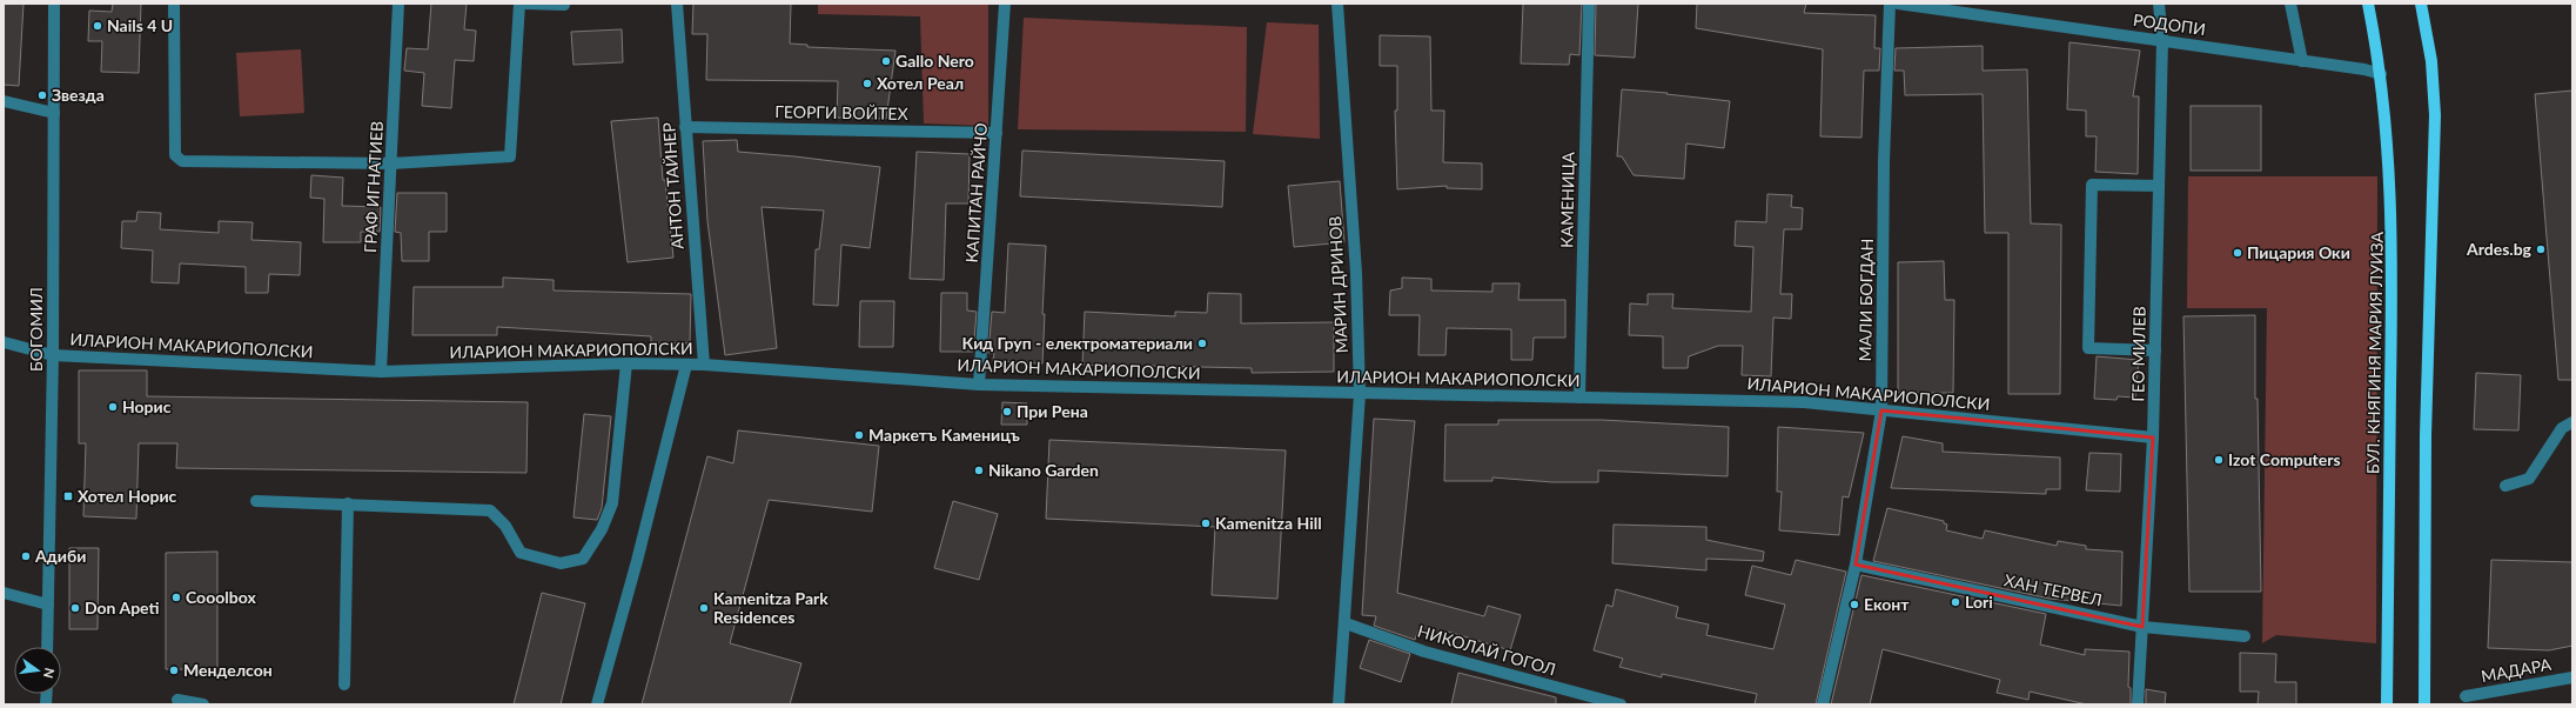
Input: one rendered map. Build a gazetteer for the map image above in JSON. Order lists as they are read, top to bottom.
{
  "streets": {
    "main road": ["БУЛ. КНЯГИНЯ МАРИЯ ЛУИЗА"],
    "street": [
      "РОДОПИ",
      "ГЕОРГИ ВОЙТЕХ",
      "АНТОН ТАЙНЕР",
      "ГРАФ ИГНАТИЕВ",
      "КАПИТАН РАЙЧО",
      "КАМЕНИЦА",
      "МАРИН ДРИНОВ",
      "МАЛИ БОГДАН",
      "БОГОМИЛ",
      "ИЛАРИОН МАКАРИОПОЛСКИ",
      "ГЕО МИЛЕВ",
      "ХАН ТЕРВЕЛ",
      "НИКОЛАЙ ГОГОЛ",
      "МАДАРА"
    ]
  },
  "crossings": [
    ["РОДОПИ", "БУЛ. КНЯГИНЯ МАРИЯ ЛУИЗА"],
    ["РОДОПИ", "ГЕО МИЛЕВ"],
    ["ГЕОРГИ ВОЙТЕХ", "АНТОН ТАЙНЕР"],
    ["ГЕОРГИ ВОЙТЕХ", "КАПИТАН РАЙЧО"],
    ["АНТОН ТАЙНЕР", "ИЛАРИОН МАКАРИОПОЛСКИ"],
    ["ГРАФ ИГНАТИЕВ", "ИЛАРИОН МАКАРИОПОЛСКИ"],
    ["КАПИТАН РАЙЧО", "ИЛАРИОН МАКАРИОПОЛСКИ"],
    ["КАМЕНИЦА", "ИЛАРИОН МАКАРИОПОЛСКИ"],
    ["МАРИН ДРИНОВ", "ИЛАРИОН МАКАРИОПОЛСКИ"],
    ["МАРИН ДРИНОВ", "НИКОЛАЙ ГОГОЛ"],
    ["МАЛИ БОГДАН", "ИЛАРИОН МАКАРИОПОЛСКИ"],
    ["МАЛИ БОГДАН", "ХАН ТЕРВЕЛ"],
    ["БОГОМИЛ", "ИЛАРИОН МАКАРИОПОЛСКИ"],
    ["ИЛАРИОН МАКАРИОПОЛСКИ", "ГЕО МИЛЕВ"],
    ["ГЕО МИЛЕВ", "ХАН ТЕРВЕЛ"]
  ],
  "places": {
    "other": [
      "Nails 4 U",
      "Gallo Nero",
      "Хотел Реал",
      "Звезда",
      "Ardes.bg",
      "Пицария Оки",
      "Кид Груп - електроматериали",
      "Норис",
      "При Рена",
      "Маркетъ Каменицъ",
      "Izot Computers",
      "Nikano Garden",
      "Kamenitza Hill",
      "Адиби",
      "Cooolbox",
      "Lori",
      "Еконт",
      "Don Apeti",
      "Kamenitza Park Residences",
      "Менделсон"
    ],
    "transit": ["Хотел Норис"]
  },
  "north": "right"
}
